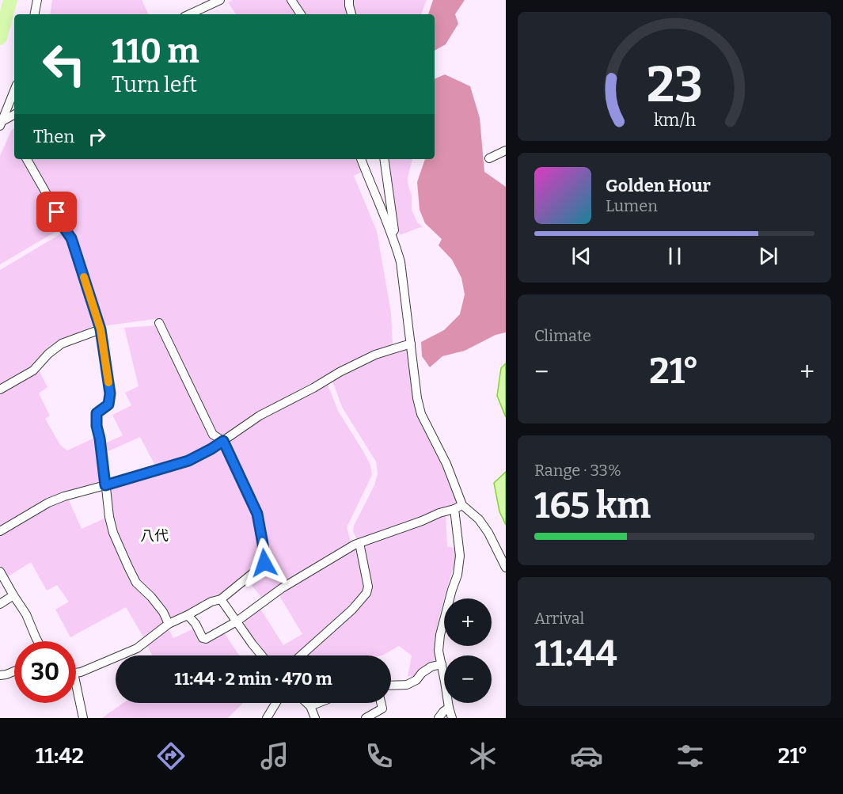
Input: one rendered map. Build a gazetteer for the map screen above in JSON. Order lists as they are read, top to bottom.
{
  "districts": ["八代"],
  "page": {
    "turn": ["110 m", "Turn left"],
    "then": "Then",
    "song": ["Golden Hour", "Lumen"],
    "tile": [
      "Climate",
      ["Range · 33%", "165 km"],
      ["Arrival", "11:44"]
    ],
    "heat": ["−", "21°", "+"],
    "map_buttons": ["+", "−"],
    "limit": "30",
    "trip": "11:44 · 2 min · 470 m",
    "tabs": ["11:42", "21°"],
    "gauge": ["23", "km/h"]
  }
}
